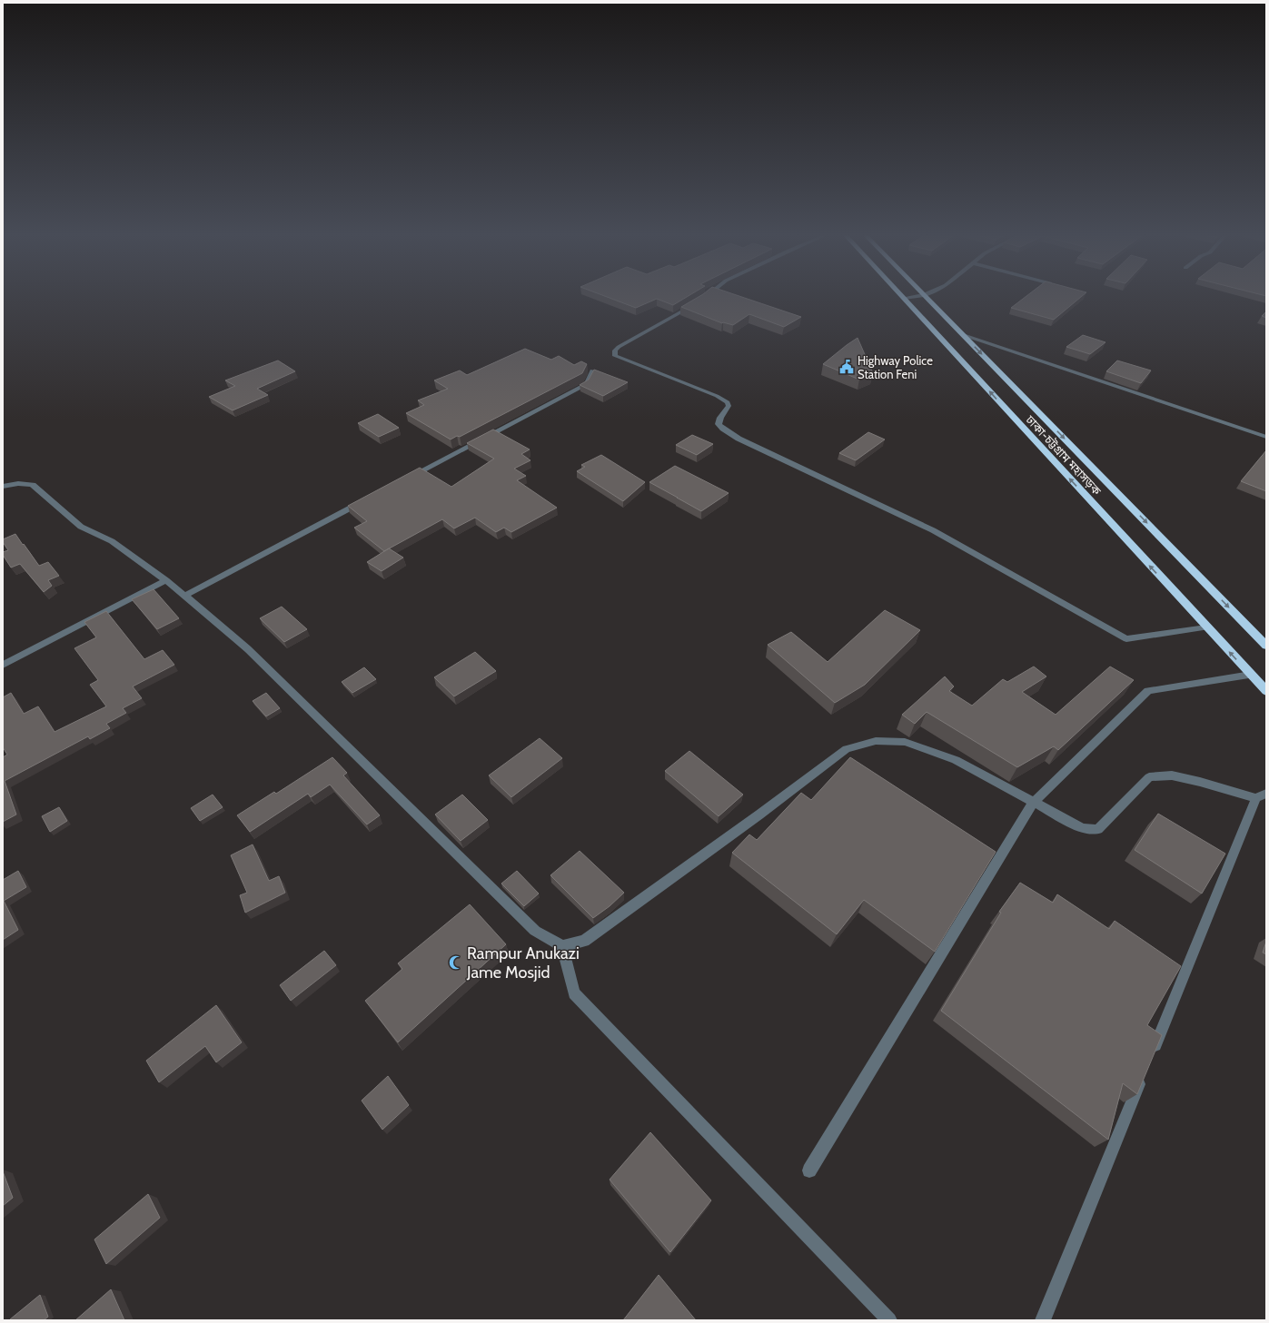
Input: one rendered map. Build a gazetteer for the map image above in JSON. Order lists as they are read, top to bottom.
{
  "streets": {
    "highway": ["ঢাকা-চট্টগ্রাম মহাসড়ক"]
  },
  "places": {
    "public building": ["Highway Police Station Feni"],
    "mosque": ["Rampur Anukazi Jame Mosjid"]
  }
}
